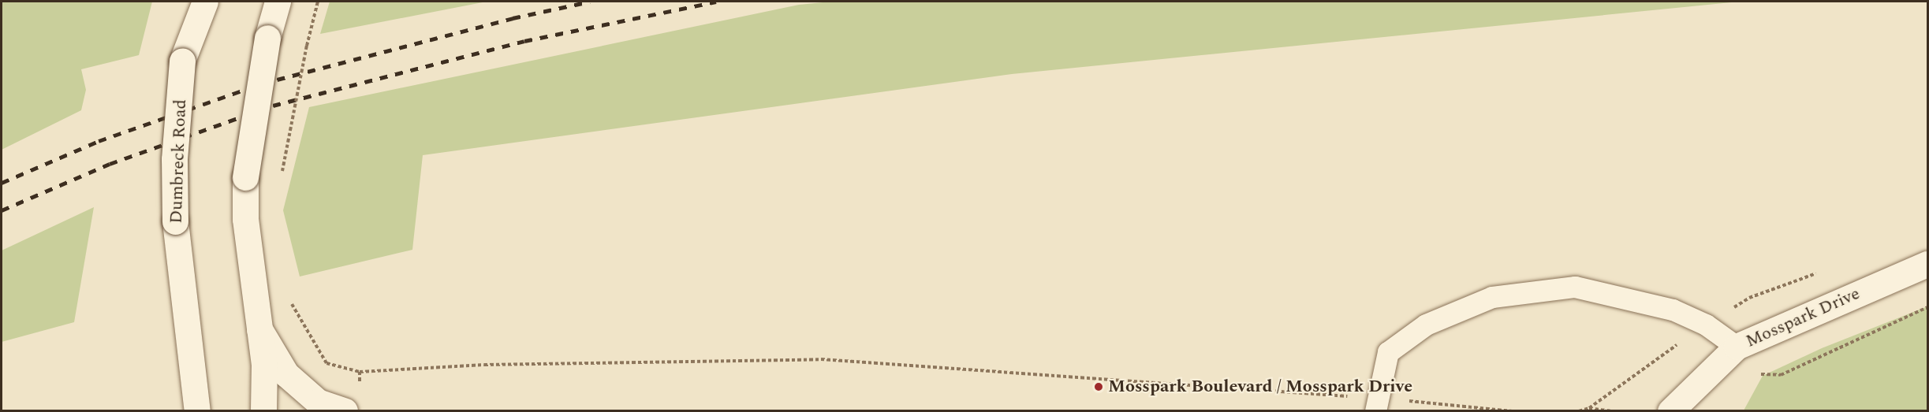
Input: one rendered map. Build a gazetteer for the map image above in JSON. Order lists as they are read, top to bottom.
{
  "streets": {
    "main road": ["Dumbreck Road", "Mosspark Drive"]
  },
  "places": ["Mosspark Boulevard / Mosspark Drive"]
}
